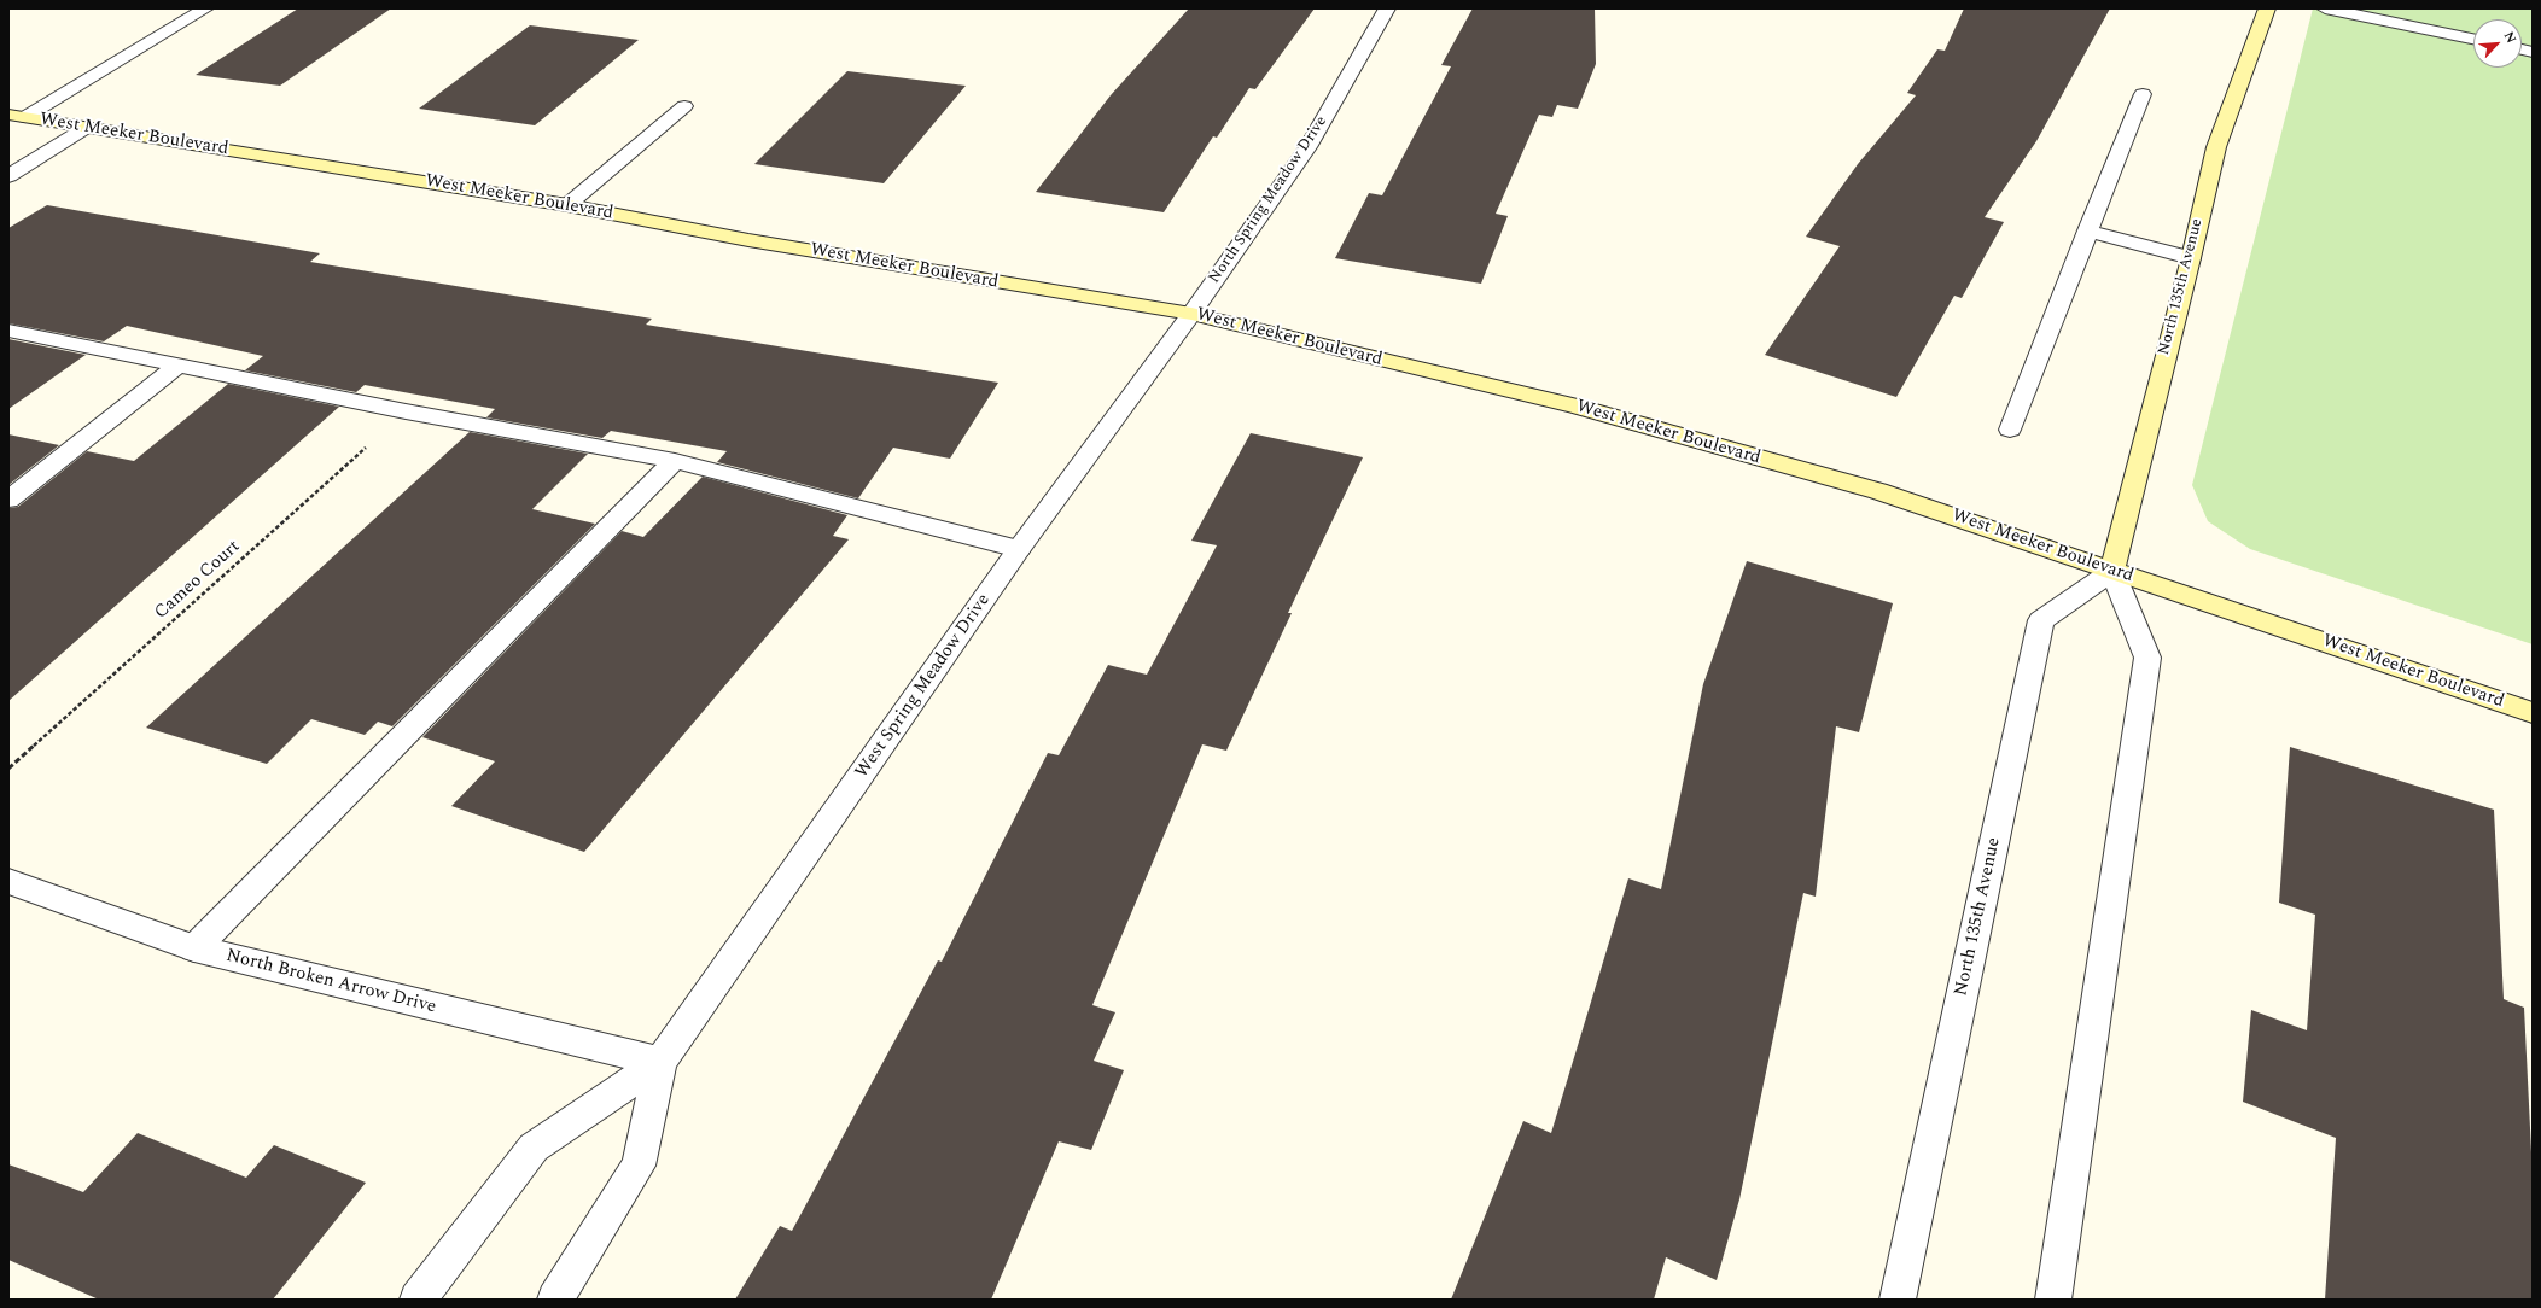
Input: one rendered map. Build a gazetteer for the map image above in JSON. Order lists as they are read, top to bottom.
{
  "streets": {
    "street": [
      "West Meeker Boulevard",
      "North Spring Meadow Drive",
      "North 135th Avenue",
      "West Spring Meadow Drive",
      "North Broken Arrow Drive"
    ],
    "path": ["Cameo Court"]
  },
  "crossings": [
    ["West Meeker Boulevard", "North Spring Meadow Drive"],
    ["West Meeker Boulevard", "North 135th Avenue"],
    ["West Meeker Boulevard", "West Spring Meadow Drive"],
    ["North Spring Meadow Drive", "West Spring Meadow Drive"],
    ["West Spring Meadow Drive", "North Broken Arrow Drive"]
  ],
  "north": "top right"
}
